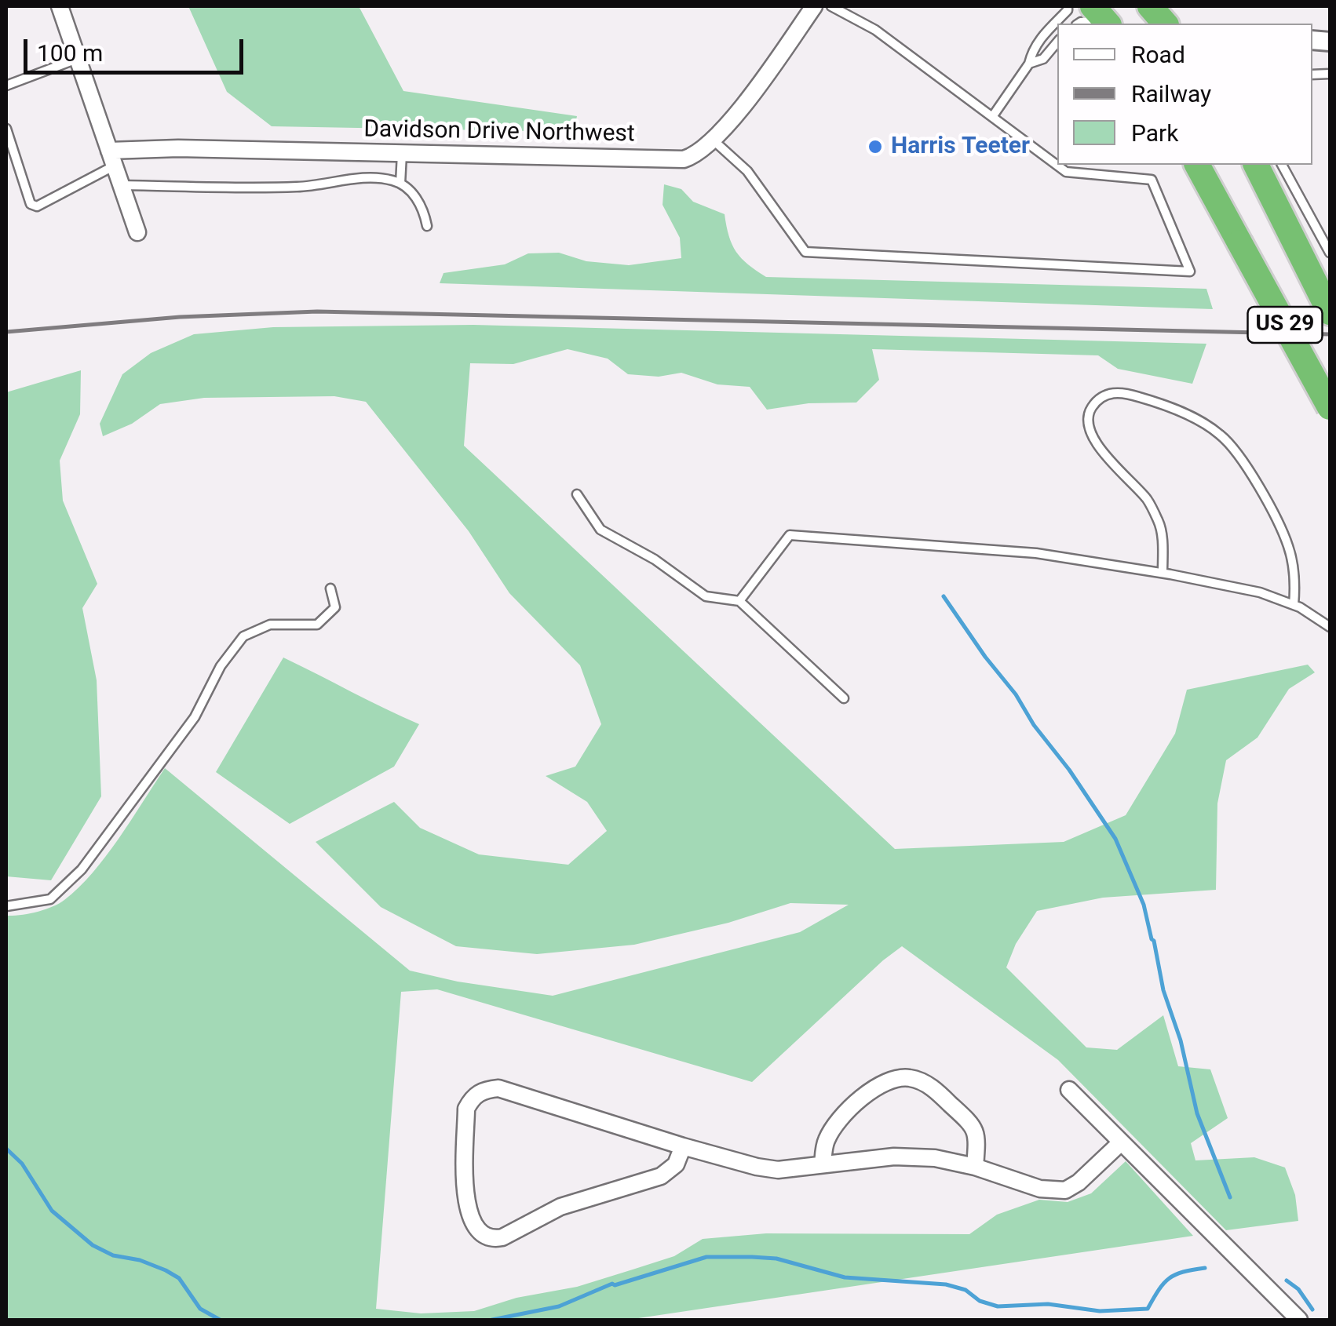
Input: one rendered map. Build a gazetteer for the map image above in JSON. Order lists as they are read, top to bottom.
{
  "streets": {
    "highway": ["US 29"],
    "street": ["Davidson Drive Northwest"]
  },
  "places": ["Harris Teeter"],
  "legend": ["Road", "Railway", "Park"],
  "scale_bar": "100 m"
}
